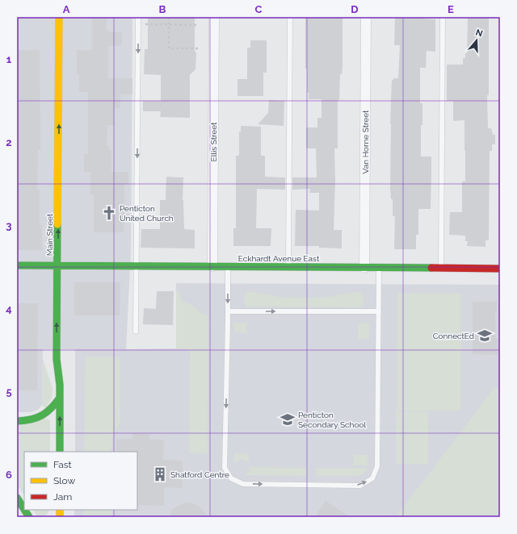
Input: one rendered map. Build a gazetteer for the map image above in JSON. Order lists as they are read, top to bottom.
{
  "streets": {
    "main road": ["Main Street", "Eckhardt Avenue East"],
    "street": ["Ellis Street", "Van Horne Street"]
  },
  "crossings": [
    ["Ellis Street", "Eckhardt Avenue East"],
    ["Van Horne Street", "Eckhardt Avenue East"],
    ["Main Street", "Eckhardt Avenue East"]
  ],
  "one_way": ["Main Street"],
  "places": {
    "church": ["Penticton United Church"],
    "school or university": ["ConnectEd", "Penticton Secondary School"],
    "building": ["Shatford Centre"]
  },
  "legend": ["Fast", "Slow", "Jam"],
  "north": "top",
  "grid": {
    "columns": [
      "A",
      "B",
      "C",
      "D",
      "E"
    ],
    "rows": [
      "1",
      "2",
      "3",
      "4",
      "5",
      "6"
    ]
  }
}
